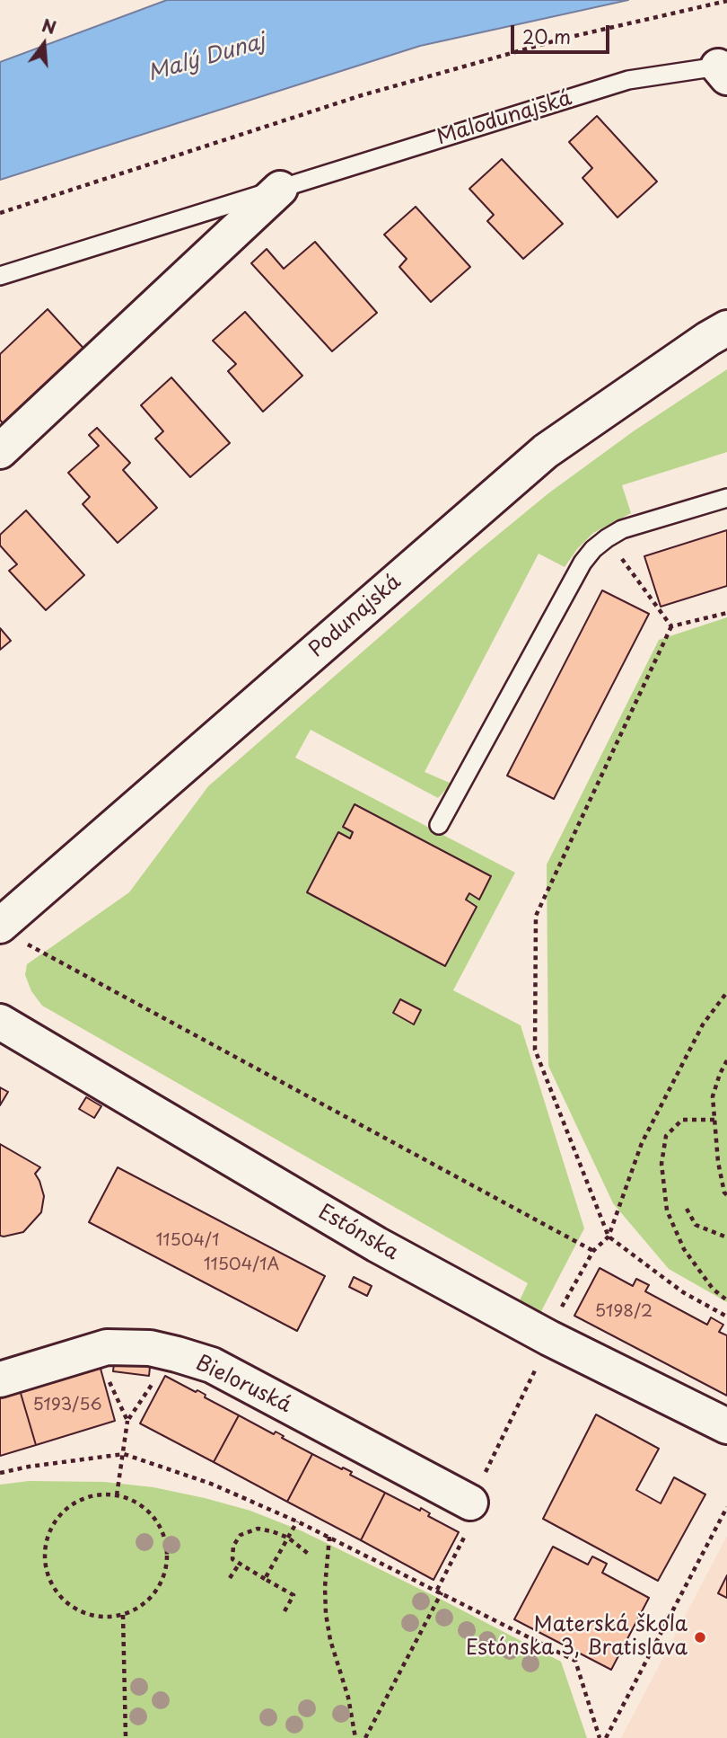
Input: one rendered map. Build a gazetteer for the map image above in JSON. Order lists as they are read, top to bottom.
{
  "streets": {
    "street": [
      "Malodunajská",
      "Podunajská",
      "Estónska",
      "Bieloruská"
    ]
  },
  "water": ["Malý Dunaj"],
  "places": ["Materská škola Estónska 3, Bratislava"],
  "house_numbers": [
    "11504/1",
    "11504/1A",
    "5198/2",
    "5193/56"
  ],
  "scale_bar": "20 m",
  "north": "top"
}
